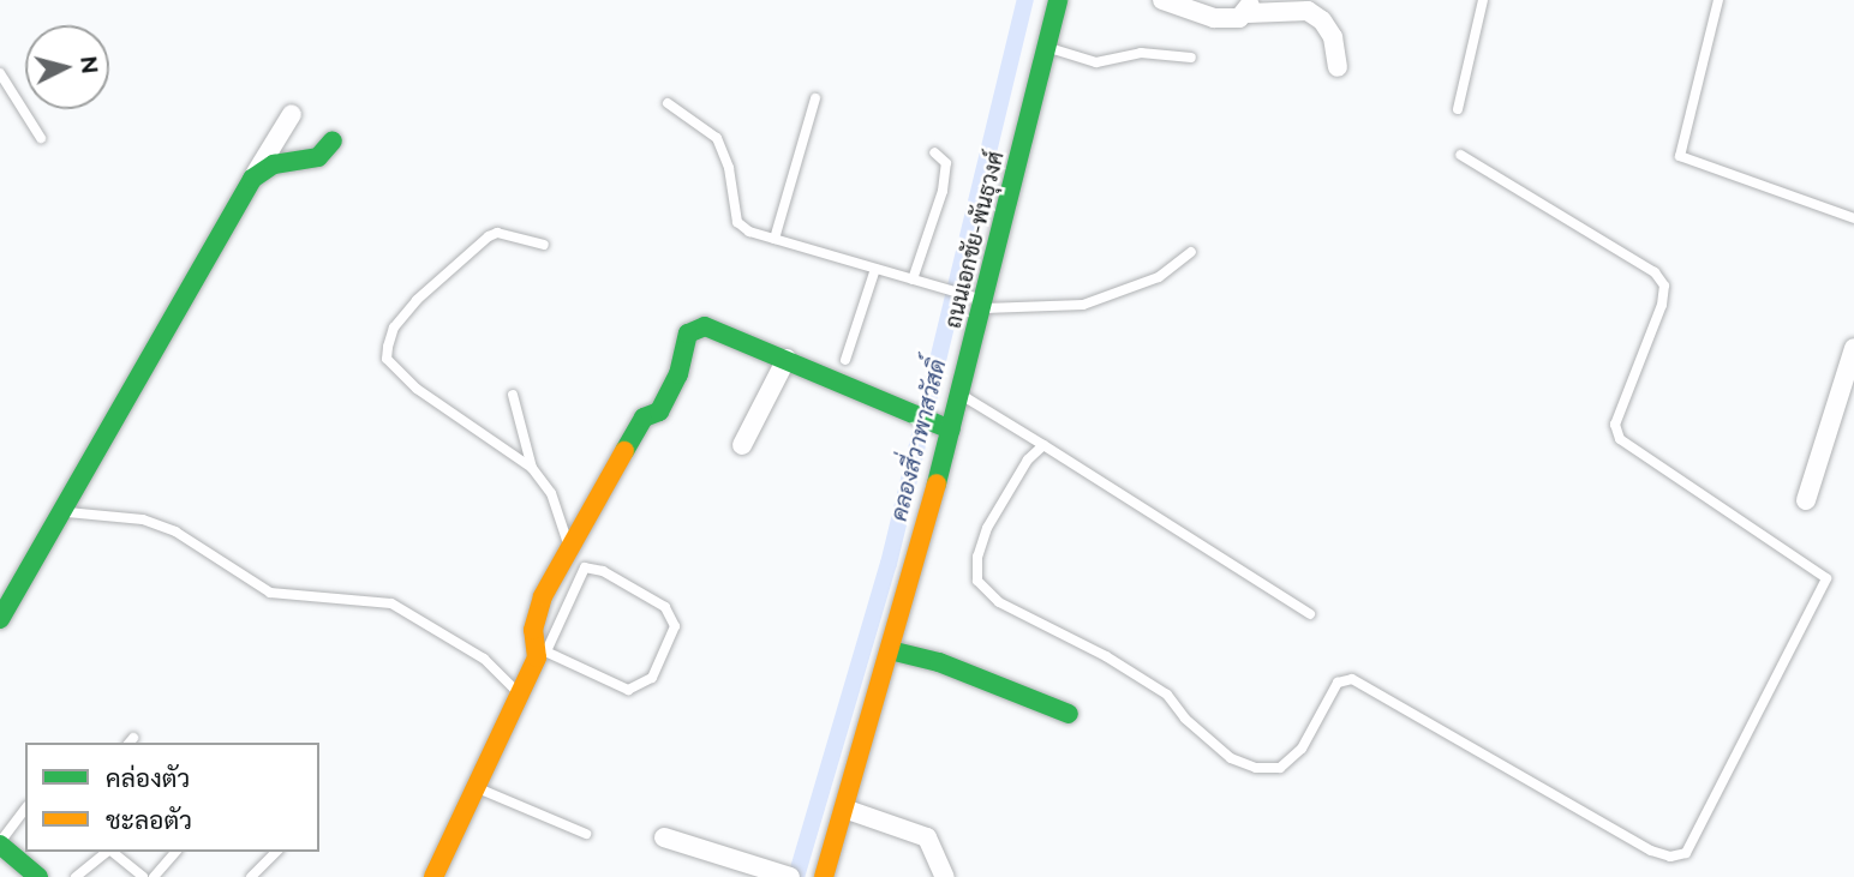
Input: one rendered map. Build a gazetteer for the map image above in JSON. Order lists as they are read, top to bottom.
{
  "streets": {
    "street": ["ถนนเอกชัย-พันธุวงศ์"]
  },
  "water": ["คลองสี่วาพาสวัสดิ์"],
  "legend": ["คล่องตัว", "ชะลอตัว"],
  "north": "right"
}
